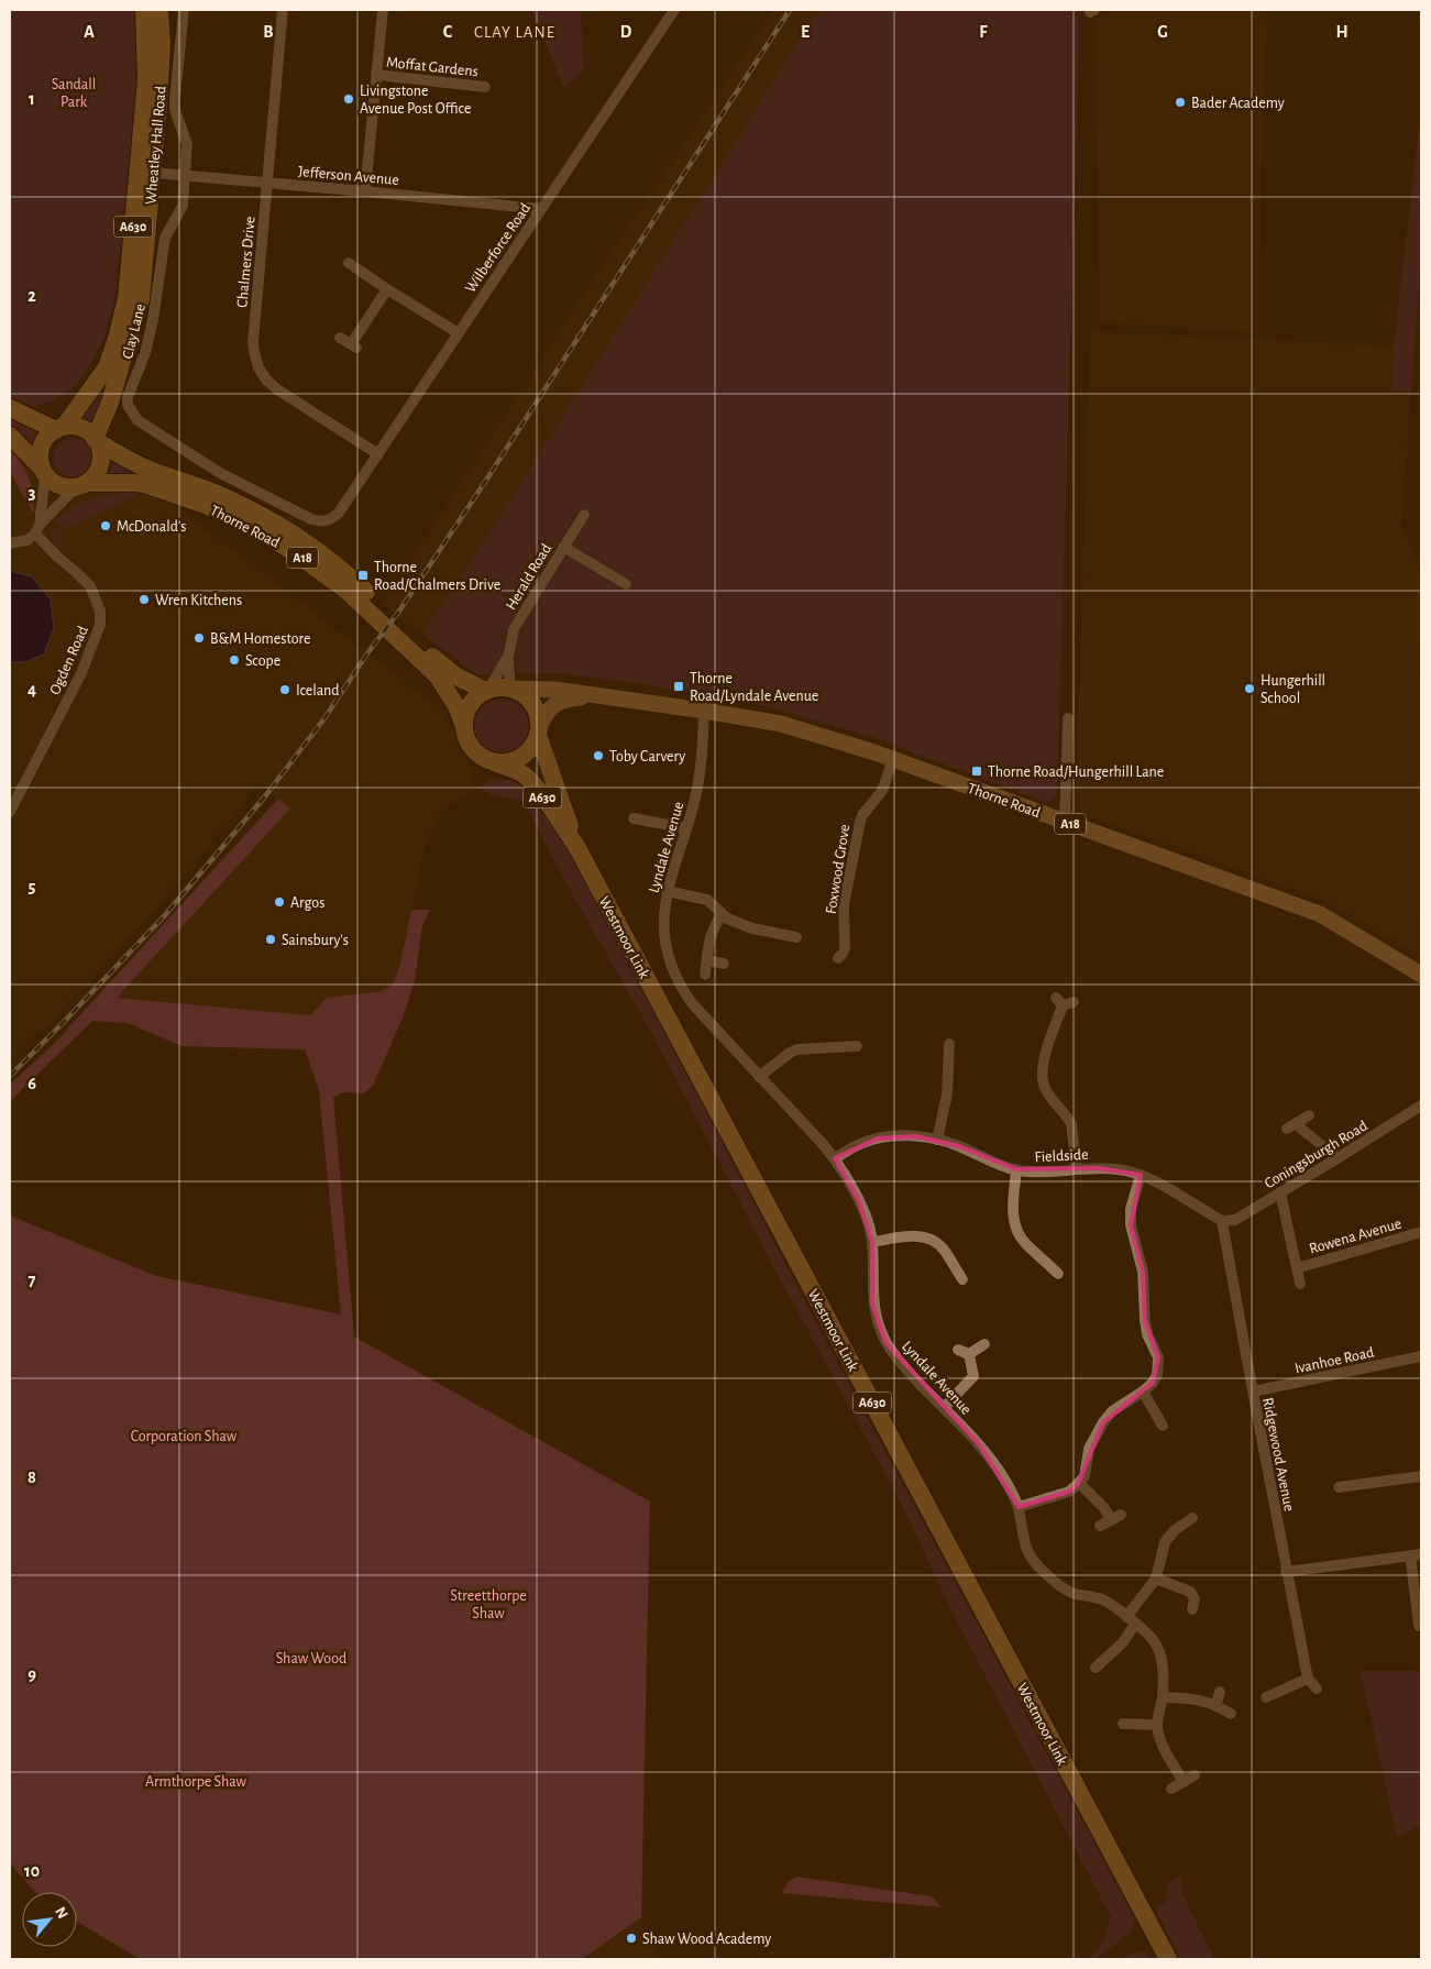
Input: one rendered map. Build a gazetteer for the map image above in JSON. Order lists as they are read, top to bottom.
{
  "streets": {
    "highway": [
      "Wheatley Hall Road",
      "A630",
      "Thorne Road",
      "A18",
      "Westmoor Link"
    ],
    "street": [
      "Moffat Gardens",
      "Jefferson Avenue",
      "Wilberforce Road",
      "Chalmers Drive",
      "Clay Lane",
      "Herald Road",
      "Ogden Road",
      "Lyndale Avenue",
      "Foxwood Grove",
      "Coningsburgh Road",
      "Fieldside",
      "Rowena Avenue",
      "Ivanhoe Road",
      "Ridgewood Avenue"
    ]
  },
  "crossings": [
    ["Wheatley Hall Road", "Jefferson Avenue"],
    ["Wheatley Hall Road", "Thorne Road"],
    ["Jefferson Avenue", "Wilberforce Road"],
    ["Jefferson Avenue", "Chalmers Drive"],
    ["Jefferson Avenue", "Clay Lane"],
    ["Wilberforce Road", "Chalmers Drive"],
    ["Wilberforce Road", "Clay Lane"],
    ["Thorne Road", "A18"],
    ["Thorne Road", "Herald Road"],
    ["Thorne Road", "Lyndale Avenue"],
    ["Thorne Road", "Foxwood Grove"],
    ["Thorne Road", "Westmoor Link"],
    ["A18", "Herald Road"],
    ["A18", "Westmoor Link"],
    ["Herald Road", "Westmoor Link"],
    ["Lyndale Avenue", "Fieldside"],
    ["Coningsburgh Road", "Fieldside"],
    ["Coningsburgh Road", "Ridgewood Avenue"],
    ["Fieldside", "Ridgewood Avenue"],
    ["Ivanhoe Road", "Ridgewood Avenue"]
  ],
  "districts": ["CLAY LANE"],
  "parks": [
    "Sandall Park",
    "Corporation Shaw",
    "Streetthorpe Shaw",
    "Shaw Wood",
    "Armthorpe Shaw"
  ],
  "places": {
    "other": [
      "Livingstone Avenue Post Office",
      "Bader Academy",
      "McDonald's",
      "Wren Kitchens",
      "B&M Homestore",
      "Scope",
      "Hungerhill School",
      "Iceland",
      "Toby Carvery",
      "Argos",
      "Sainsbury's",
      "Shaw Wood Academy"
    ],
    "transit": ["Thorne Road/Chalmers Drive", "Thorne Road/Lyndale Avenue", "Thorne Road/Hungerhill Lane"]
  },
  "north": "top right",
  "grid": {
    "columns": [
      "A",
      "B",
      "C",
      "D",
      "E",
      "F",
      "G",
      "H"
    ],
    "rows": [
      "1",
      "2",
      "3",
      "4",
      "5",
      "6",
      "7",
      "8",
      "9",
      "10"
    ]
  }
}
